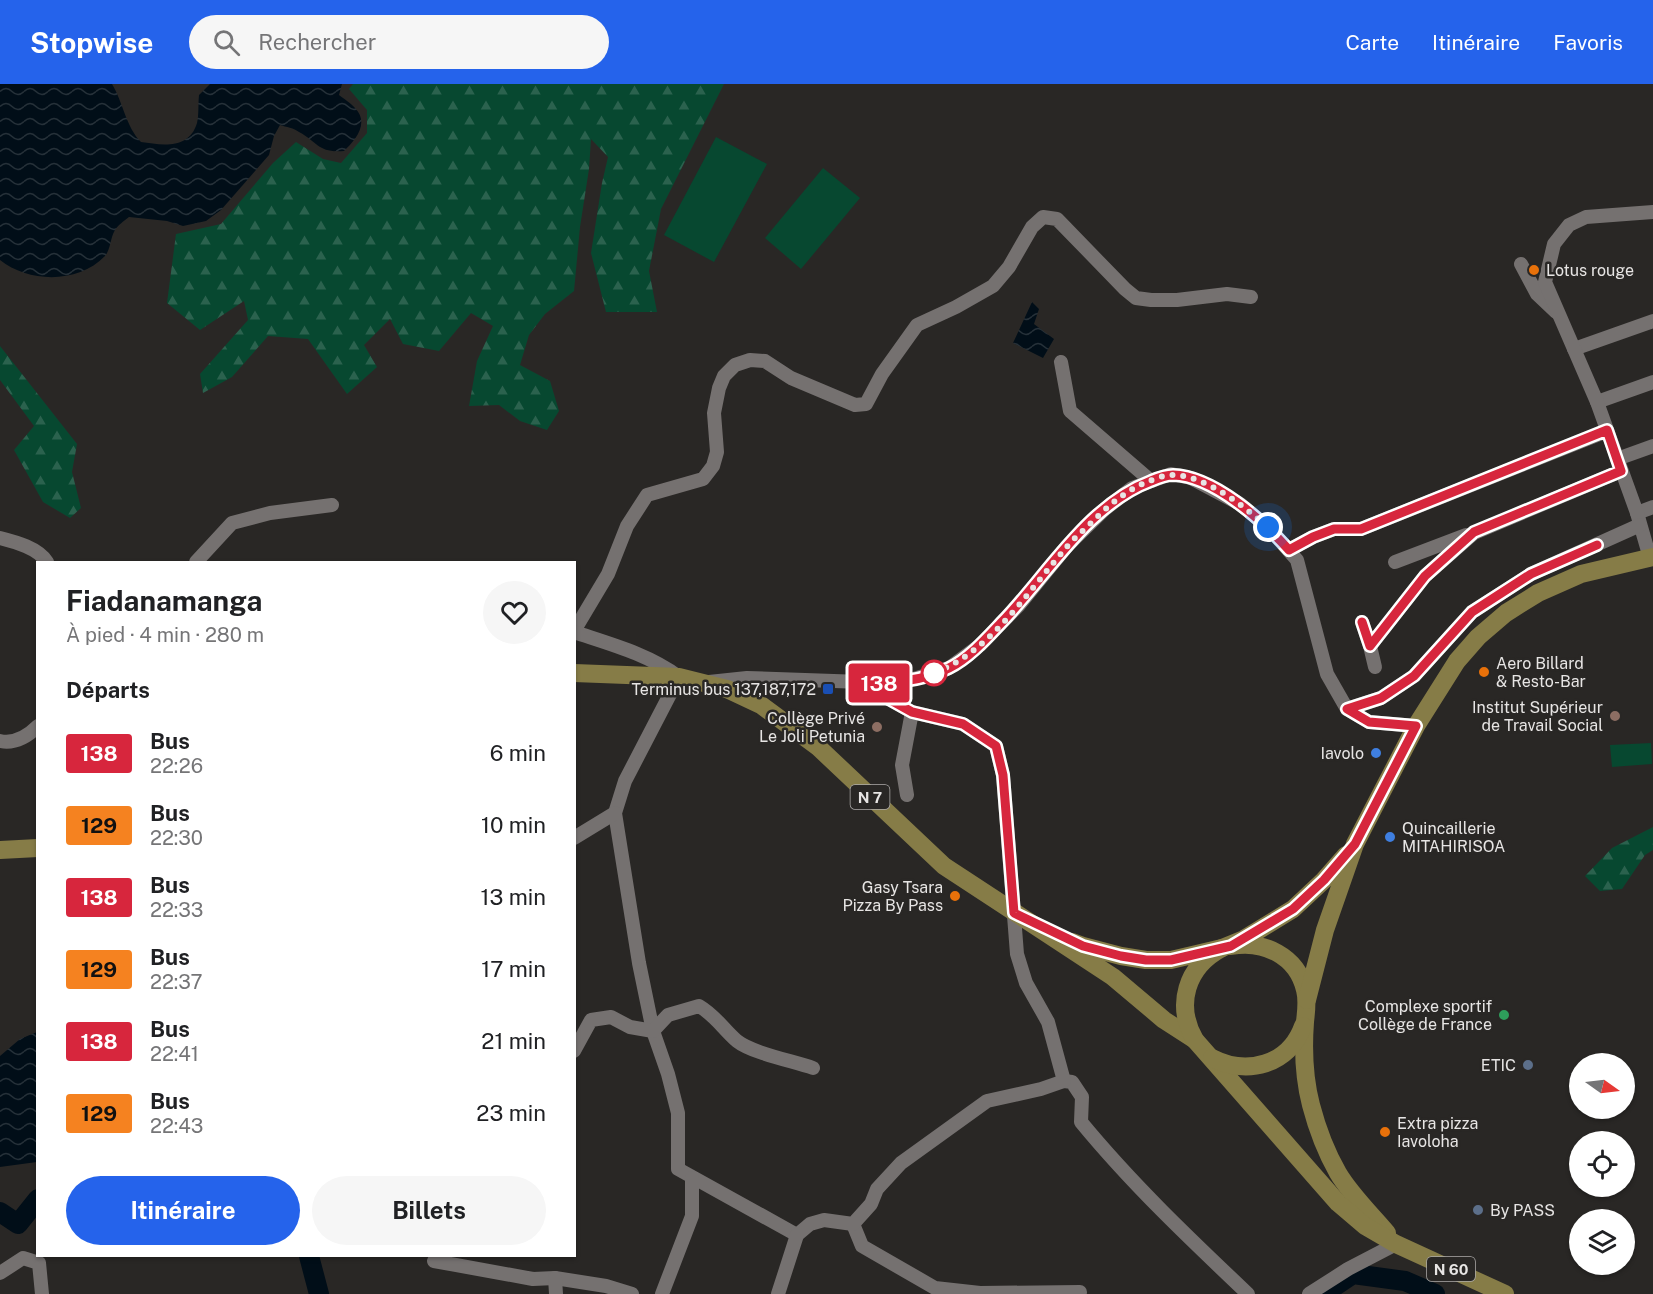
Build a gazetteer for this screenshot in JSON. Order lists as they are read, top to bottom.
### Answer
{
  "streets": {
    "main road": ["N 7", "N 60"]
  },
  "places": {
    "other": [
      "Lotus rouge",
      "Aero Billard & Resto-Bar",
      "Institut Supérieur de Travail Social",
      "Collège Privé Le Joli Petunia",
      "Iavolo",
      "Quincaillerie MITAHIRISOA",
      "Gasy Tsara Pizza By Pass",
      "Complexe sportif Collège de France",
      "ETIC",
      "Extra pizza Iavoloha",
      "By PASS"
    ],
    "transit": ["Terminus bus 137,187,172"]
  },
  "lines": ["bus line 138"],
  "north": "right",
  "page": {
    "header": "Stopwise",
    "search": "Rechercher",
    "nav": ["Carte", "Itinéraire", "Favoris"],
    "on_map": "138",
    "heading": [
      ["Fiadanamanga", "À pied · 4 min · 280 m"],
      "Départs"
    ],
    "list": [
      {
        "mark": "138",
        "name": "Bus",
        "note": "22:26",
        "value": "6 min"
      },
      {
        "mark": "129",
        "name": "Bus",
        "note": "22:30",
        "value": "10 min"
      },
      {
        "mark": "138",
        "name": "Bus",
        "note": "22:33",
        "value": "13 min"
      },
      {
        "mark": "129",
        "name": "Bus",
        "note": "22:37",
        "value": "17 min"
      },
      {
        "mark": "138",
        "name": "Bus",
        "note": "22:41",
        "value": "21 min"
      },
      {
        "mark": "129",
        "name": "Bus",
        "note": "22:43",
        "value": "23 min"
      }
    ],
    "buttons": ["Itinéraire", "Billets"]
  }
}
